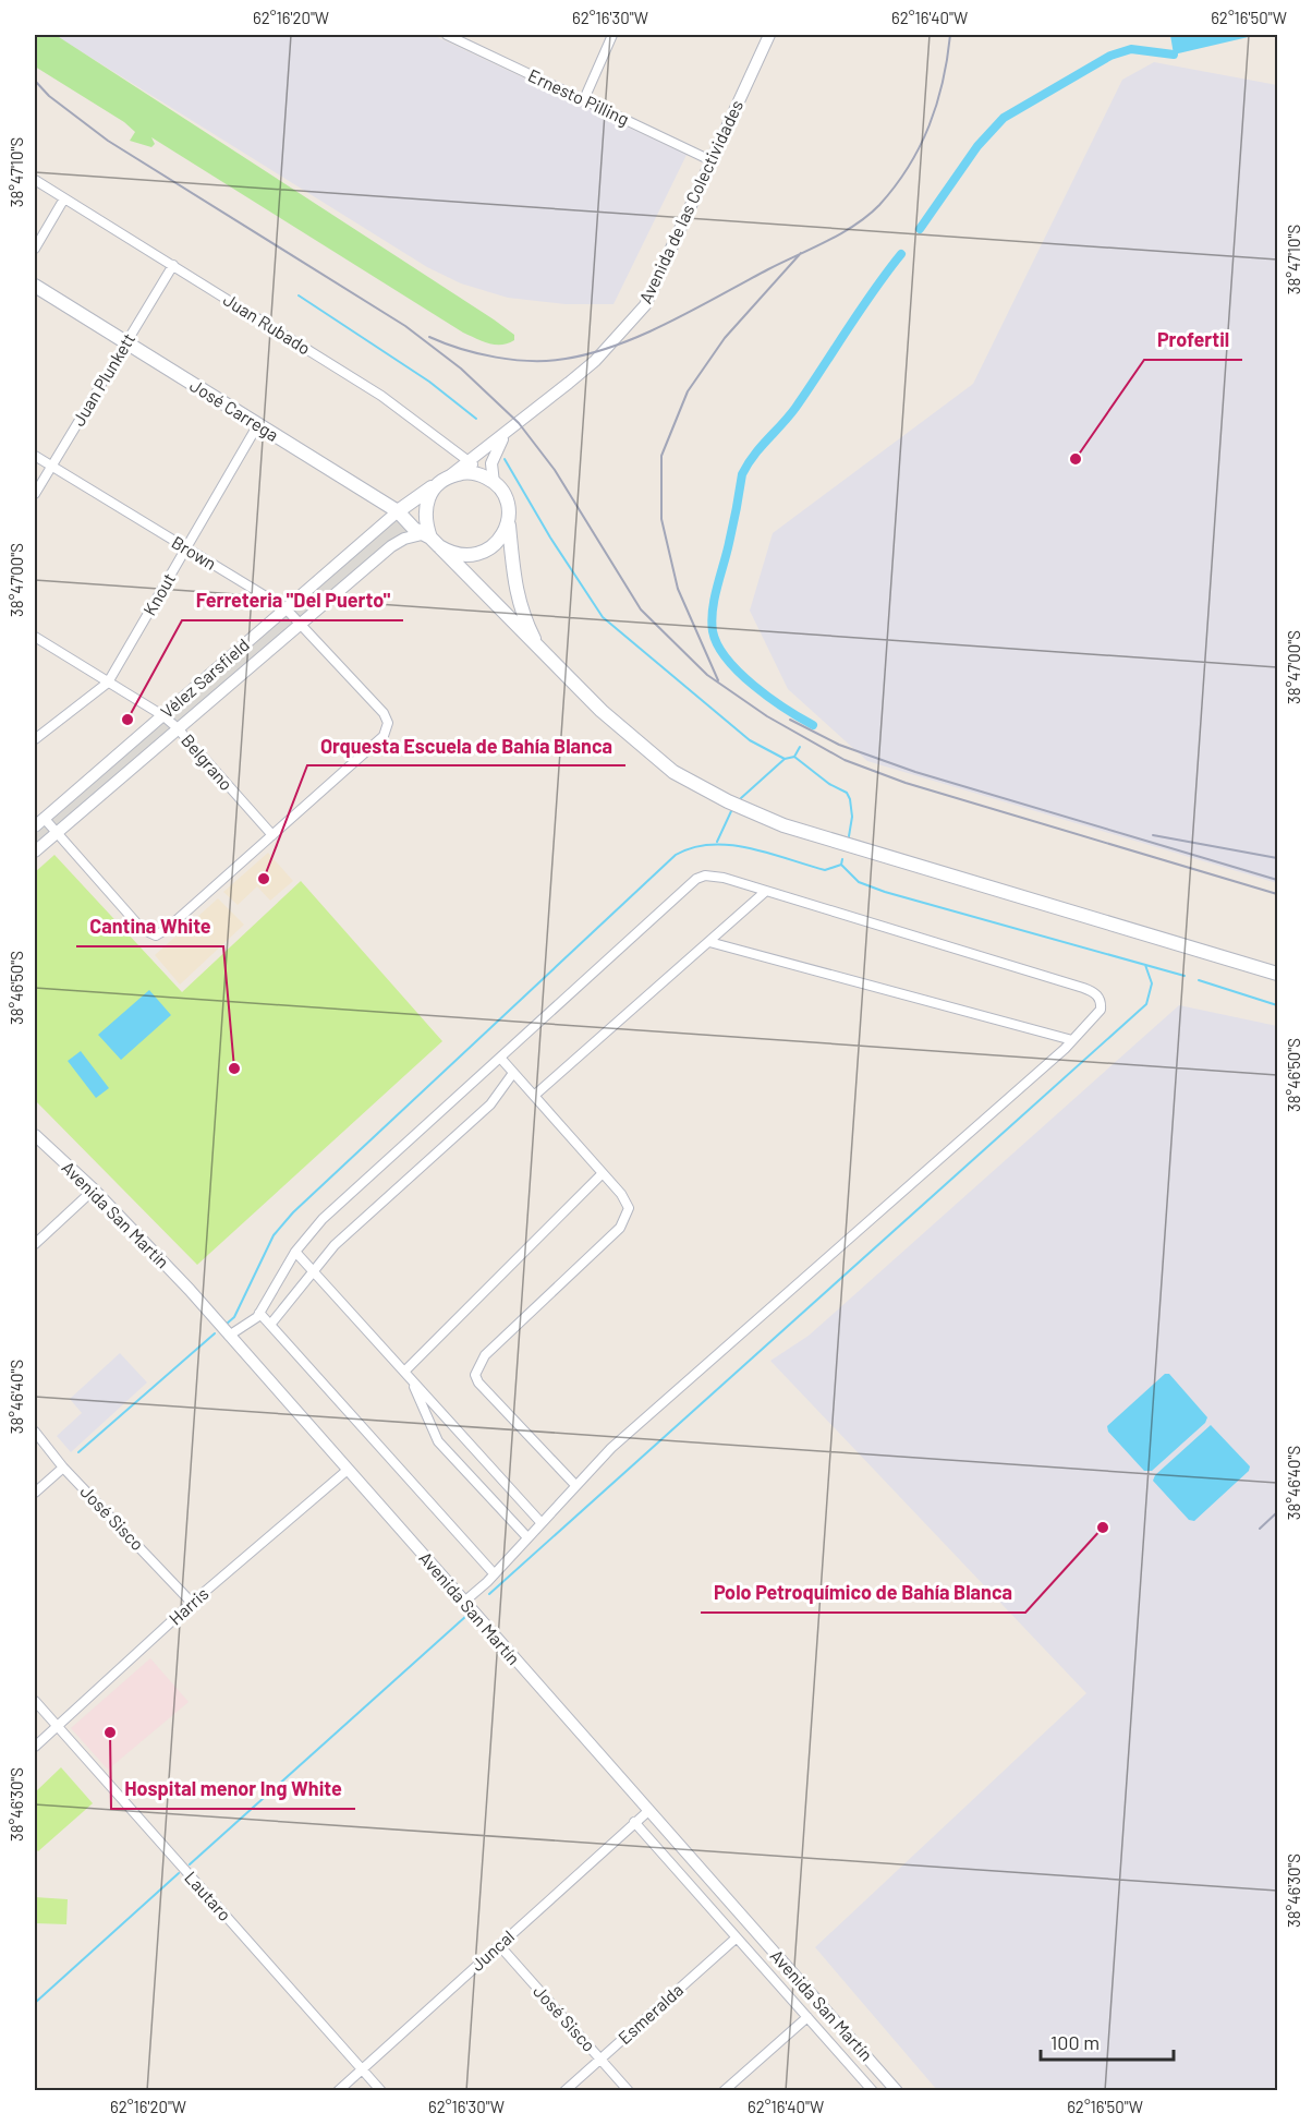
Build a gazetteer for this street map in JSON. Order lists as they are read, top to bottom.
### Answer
{
  "streets": {
    "main road": ["José Carrega", "Vélez Sarsfield"],
    "street": [
      "Ernesto Pilling",
      "Avenida de las Colectividades",
      "Juan Rubado",
      "Juan Plunkett",
      "Brown",
      "Knout",
      "Belgrano",
      "Avenida San Martín",
      "José Sisco",
      "Harris",
      "Lautaro",
      "Juncal",
      "Esmeralda"
    ]
  },
  "crossings": [
    ["Ernesto Pilling", "Avenida de las Colectividades"],
    ["Avenida de las Colectividades", "Juan Rubado"],
    ["Juan Rubado", "Juan Plunkett"],
    ["Juan Rubado", "José Carrega"],
    ["Juan Rubado", "Vélez Sarsfield"],
    ["Juan Plunkett", "José Carrega"],
    ["Juan Plunkett", "Brown"],
    ["José Carrega", "Knout"],
    ["José Carrega", "Vélez Sarsfield"],
    ["Brown", "Knout"],
    ["Brown", "Vélez Sarsfield"],
    ["Brown", "Belgrano"],
    ["Knout", "Belgrano"],
    ["Vélez Sarsfield", "Belgrano"],
    ["Avenida San Martín", "Harris"],
    ["Avenida San Martín", "Juncal"],
    ["Avenida San Martín", "Esmeralda"],
    ["José Sisco", "Harris"],
    ["José Sisco", "Juncal"],
    ["José Sisco", "Esmeralda"],
    ["Harris", "Lautaro"],
    ["Lautaro", "Juncal"]
  ],
  "places": [
    "Profertil",
    "Ferreteria \"Del Puerto\"",
    "Orquesta Escuela de Bahía Blanca",
    "Cantina White",
    "Polo Petroquímico de Bahía Blanca",
    "Hospital menor Ing White"
  ],
  "scale_bar": "100 m",
  "coordinates": [
    "62°16'20\"W",
    "62°16'30\"W",
    "62°16'40\"W",
    "62°16'50\"W",
    "38°47'10\"S",
    "38°47'00\"S",
    "38°46'50\"S",
    "38°46'40\"S",
    "38°46'30\"S"
  ]
}
